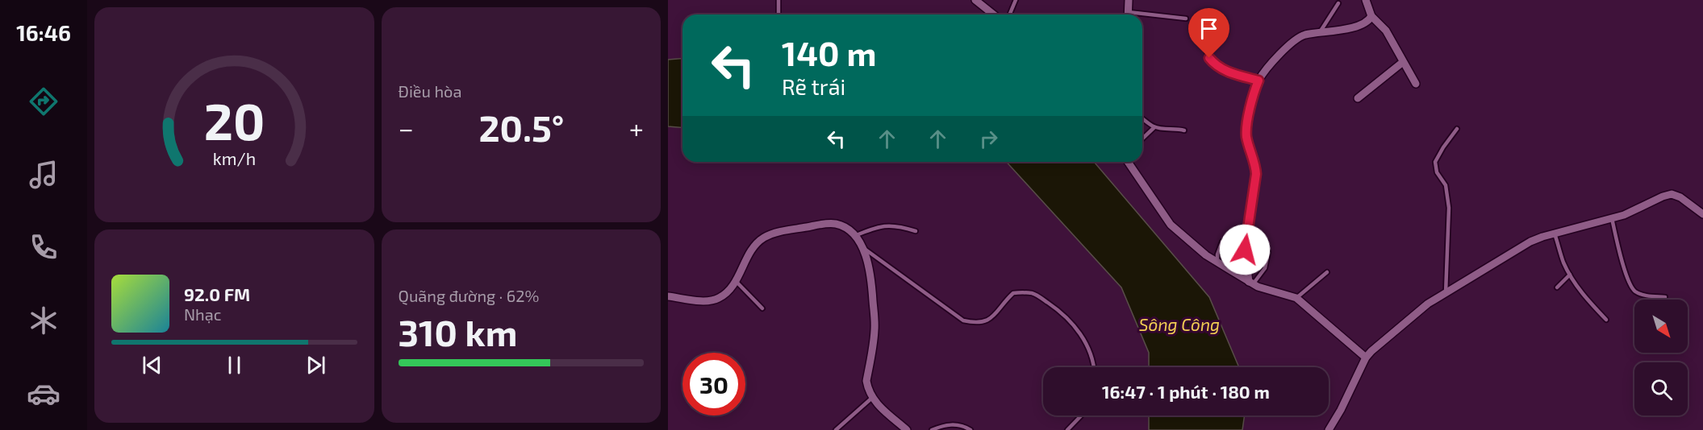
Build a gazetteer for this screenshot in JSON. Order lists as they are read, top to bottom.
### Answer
{
  "water": ["Sông Công"],
  "north": "bottom right",
  "page": {
    "tabs": "16:46",
    "tile": [
      "Điều hòa",
      ["Quãng đường · 62%", "310 km"]
    ],
    "turn": ["140 m", "Rẽ trái"],
    "heat": ["−", "20.5°", "+"],
    "song": ["92.0 FM", "Nhạc"],
    "limit": "30",
    "trip": "16:47 · 1 phút · 180 m",
    "gauge": ["20", "km/h"]
  }
}
